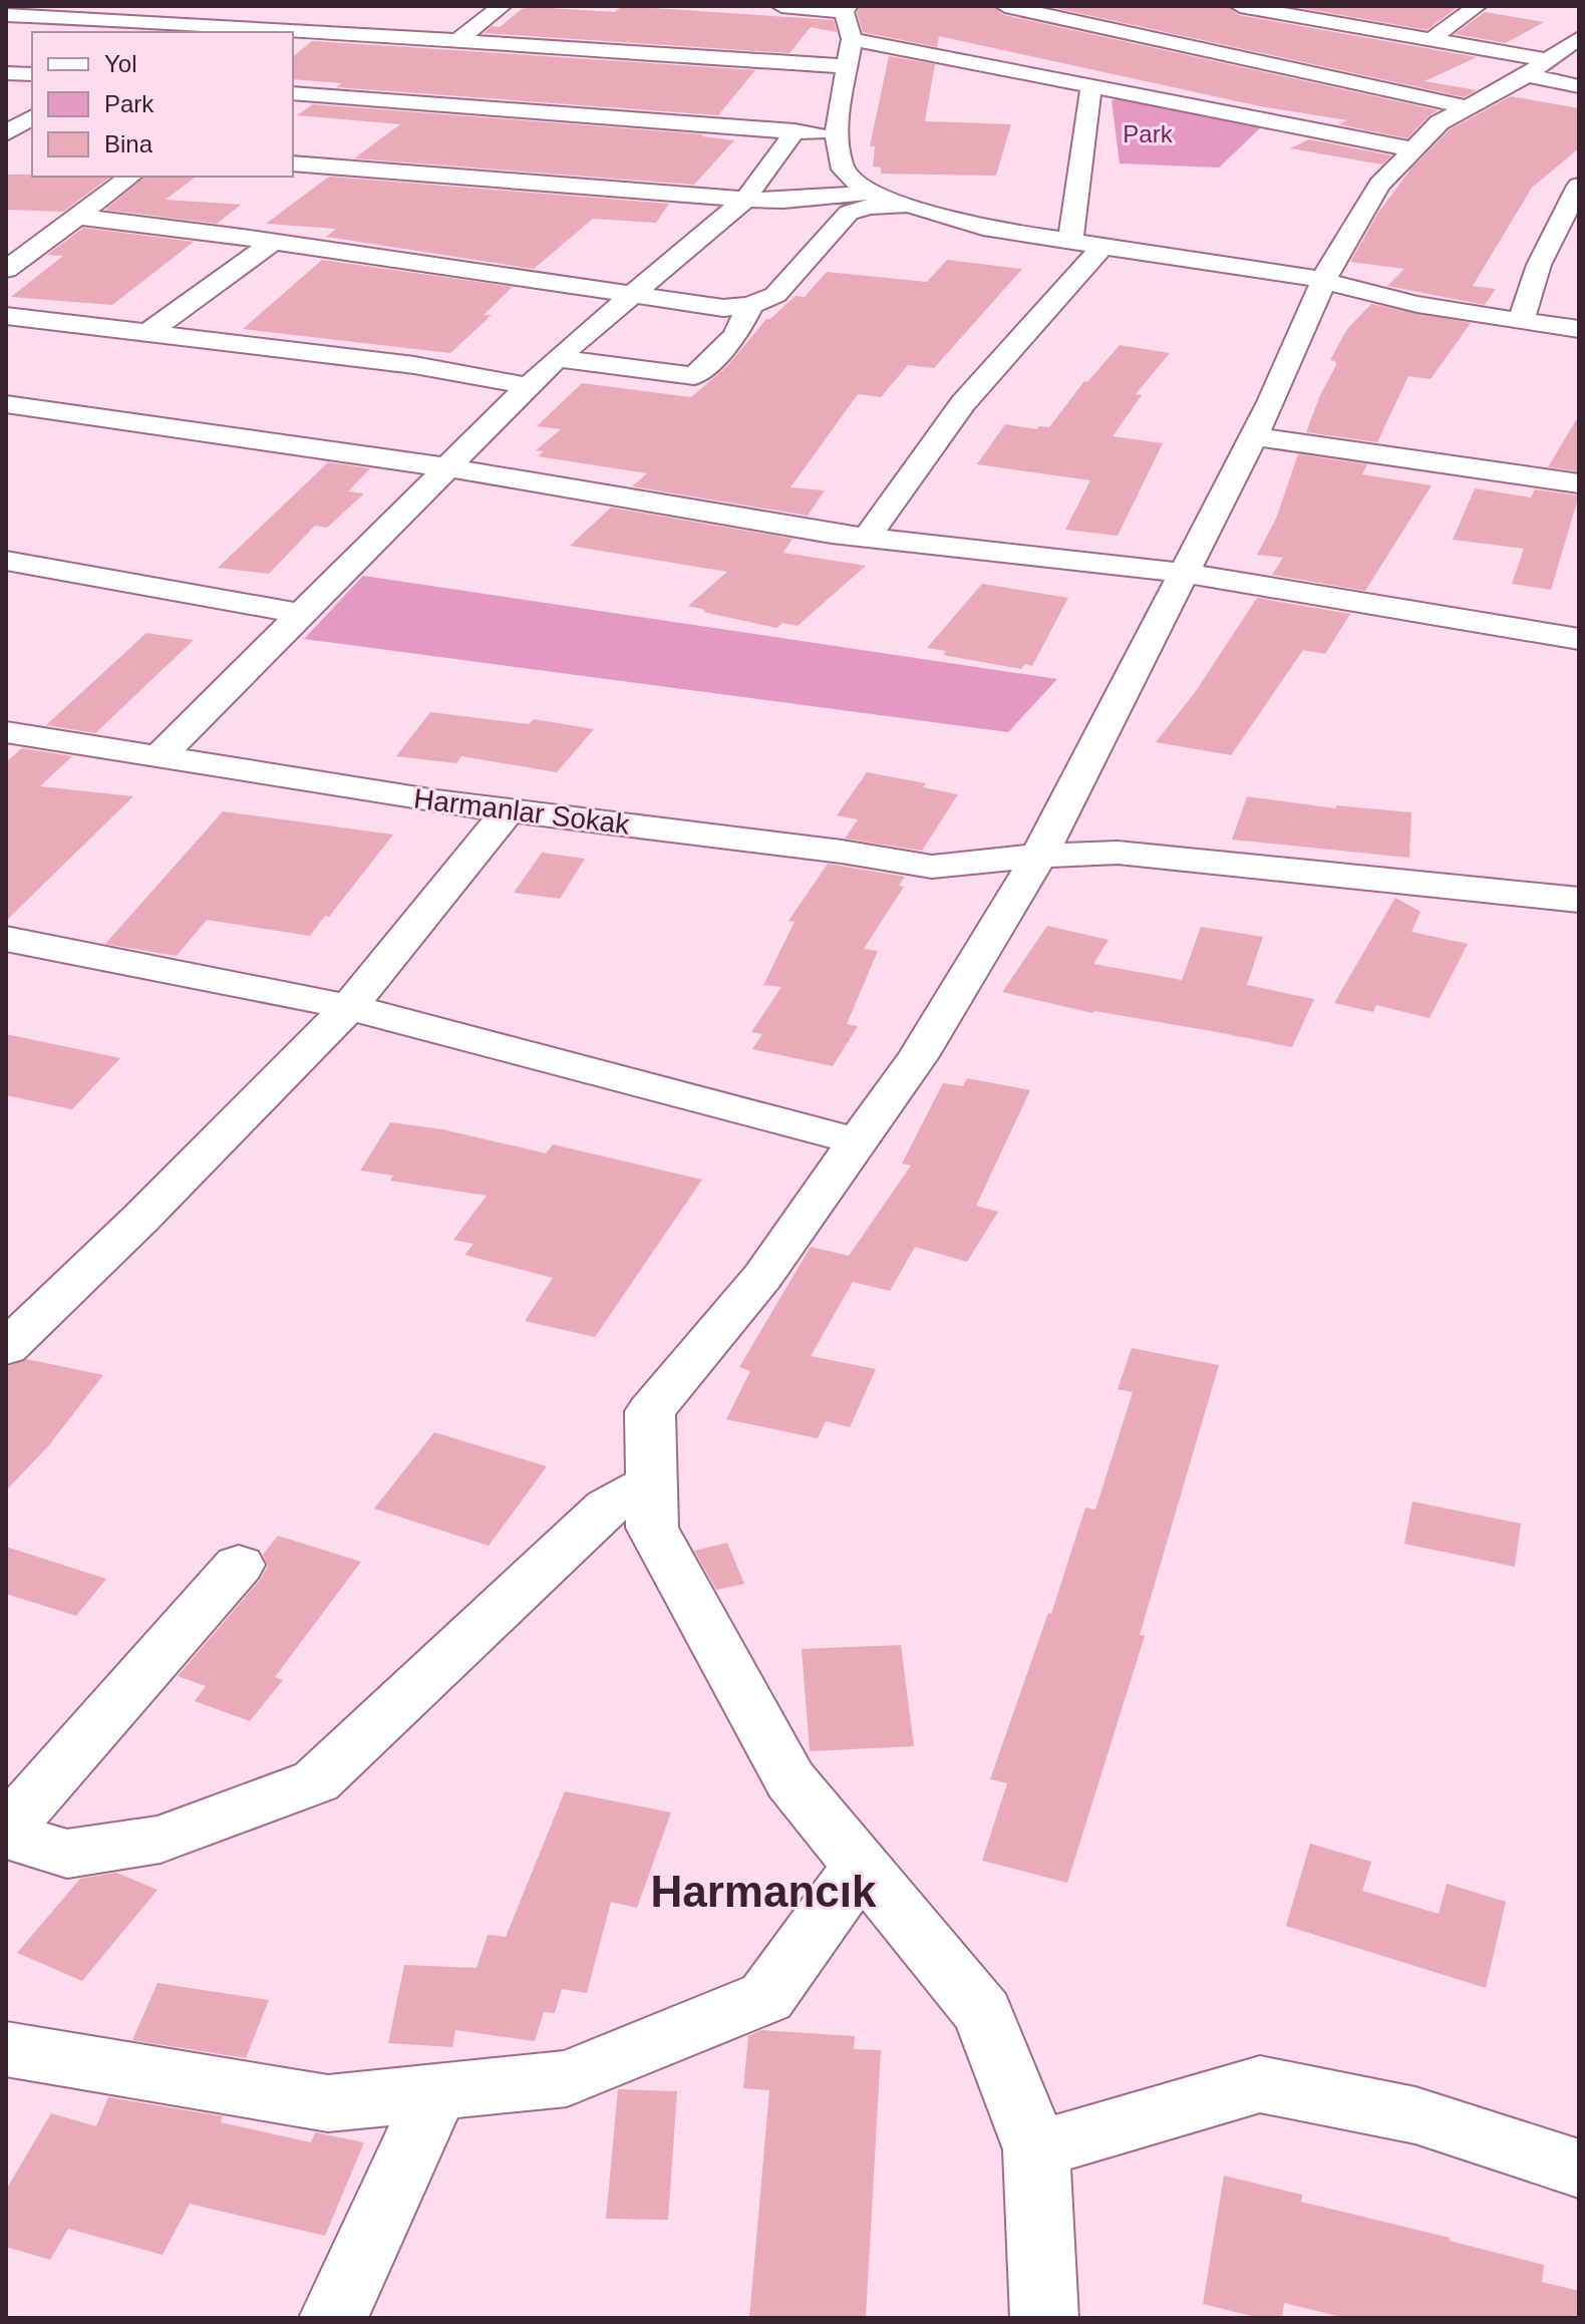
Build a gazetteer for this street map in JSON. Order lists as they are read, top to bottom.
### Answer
{
  "streets": {
    "street": ["Harmanlar Sokak"]
  },
  "districts": ["Harmancık"],
  "parks": ["Park"],
  "legend": ["Yol", "Park", "Bina"]
}
